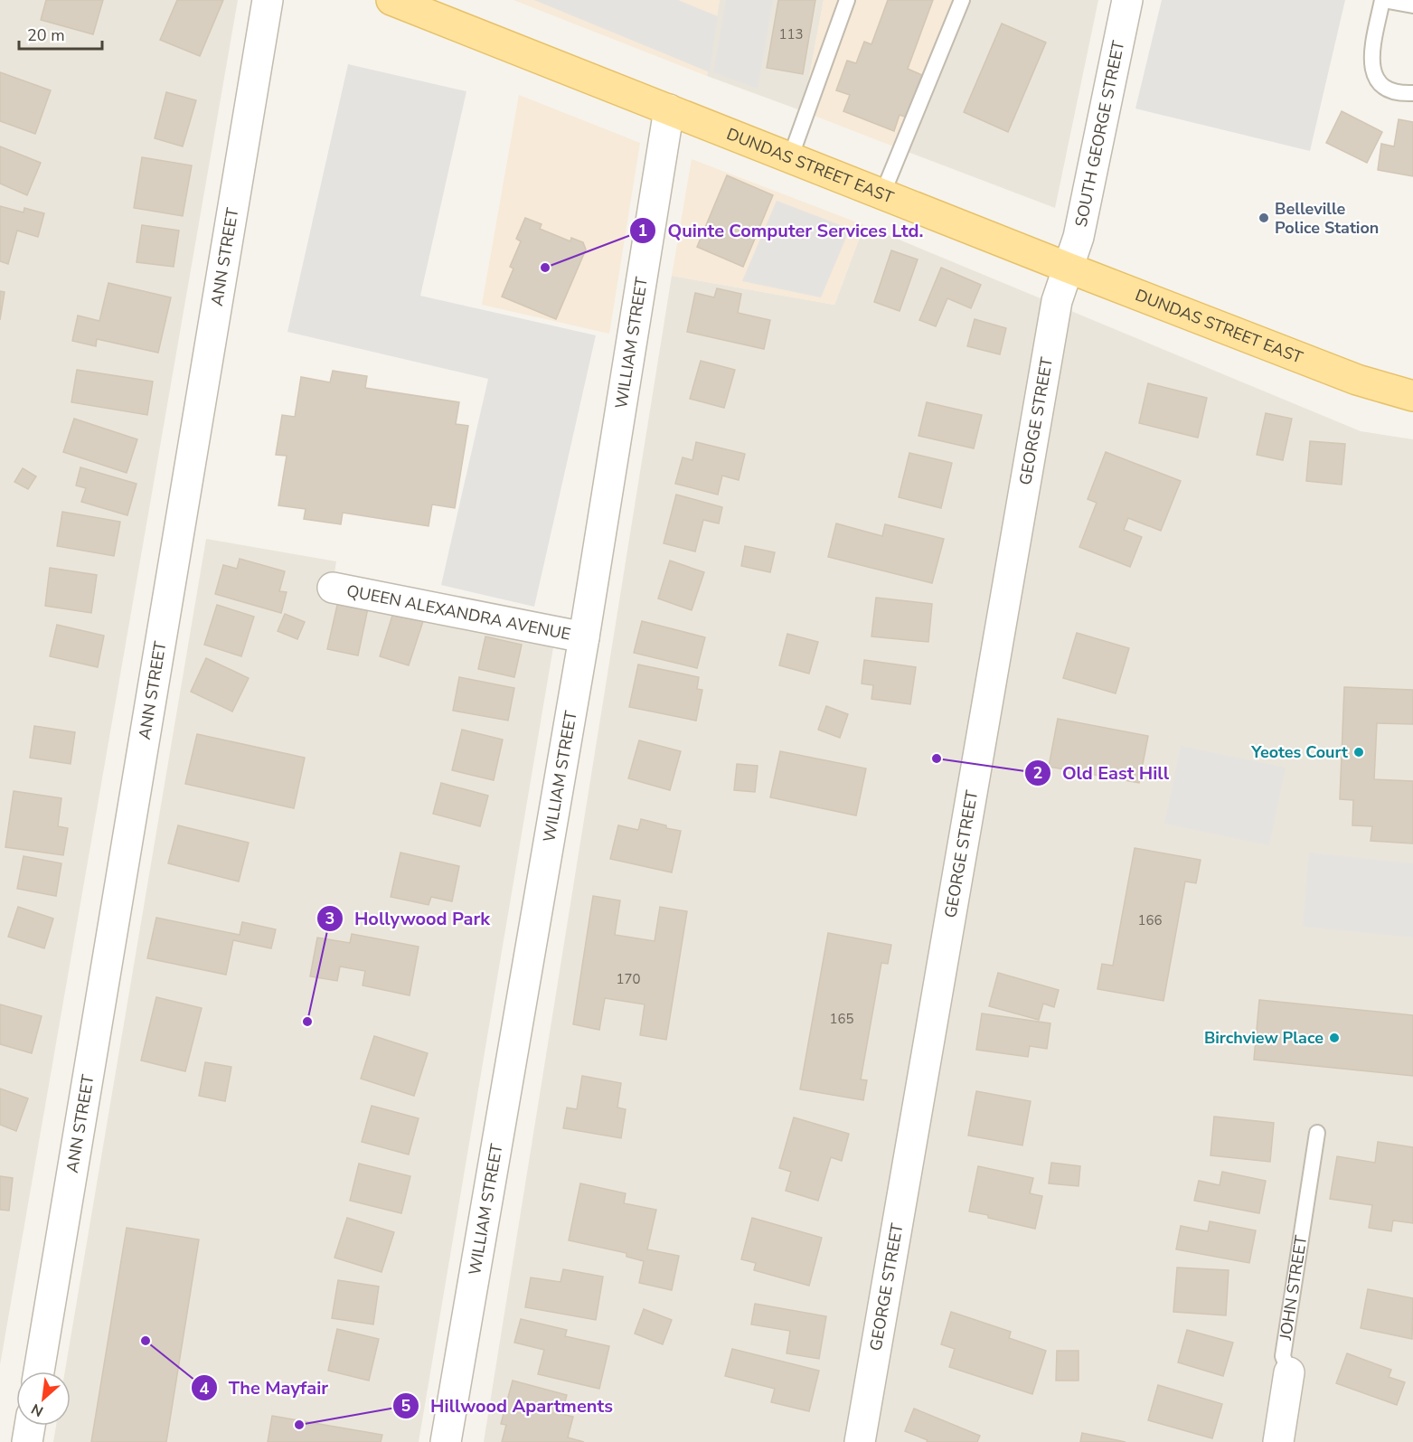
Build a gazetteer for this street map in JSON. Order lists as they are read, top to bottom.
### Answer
{
  "streets": {
    "main road": ["DUNDAS STREET EAST"],
    "street": [
      "SOUTH GEORGE STREET",
      "ANN STREET",
      "WILLIAM STREET",
      "GEORGE STREET",
      "QUEEN ALEXANDRA AVENUE",
      "JOHN STREET"
    ]
  },
  "crossings": [
    ["SOUTH GEORGE STREET", "DUNDAS STREET EAST"],
    ["SOUTH GEORGE STREET", "GEORGE STREET"],
    ["DUNDAS STREET EAST", "WILLIAM STREET"],
    ["DUNDAS STREET EAST", "GEORGE STREET"],
    ["WILLIAM STREET", "QUEEN ALEXANDRA AVENUE"]
  ],
  "places": [
    "Belleville Police Station",
    "Quinte Computer Services Ltd.",
    "Yeotes Court",
    "Old East Hill",
    "Hollywood Park",
    "Birchview Place",
    "The Mayfair",
    "Hillwood Apartments"
  ],
  "house_numbers": [
    "113",
    "166",
    "170",
    "165"
  ],
  "scale_bar": "20 m",
  "north": "bottom left"
}
